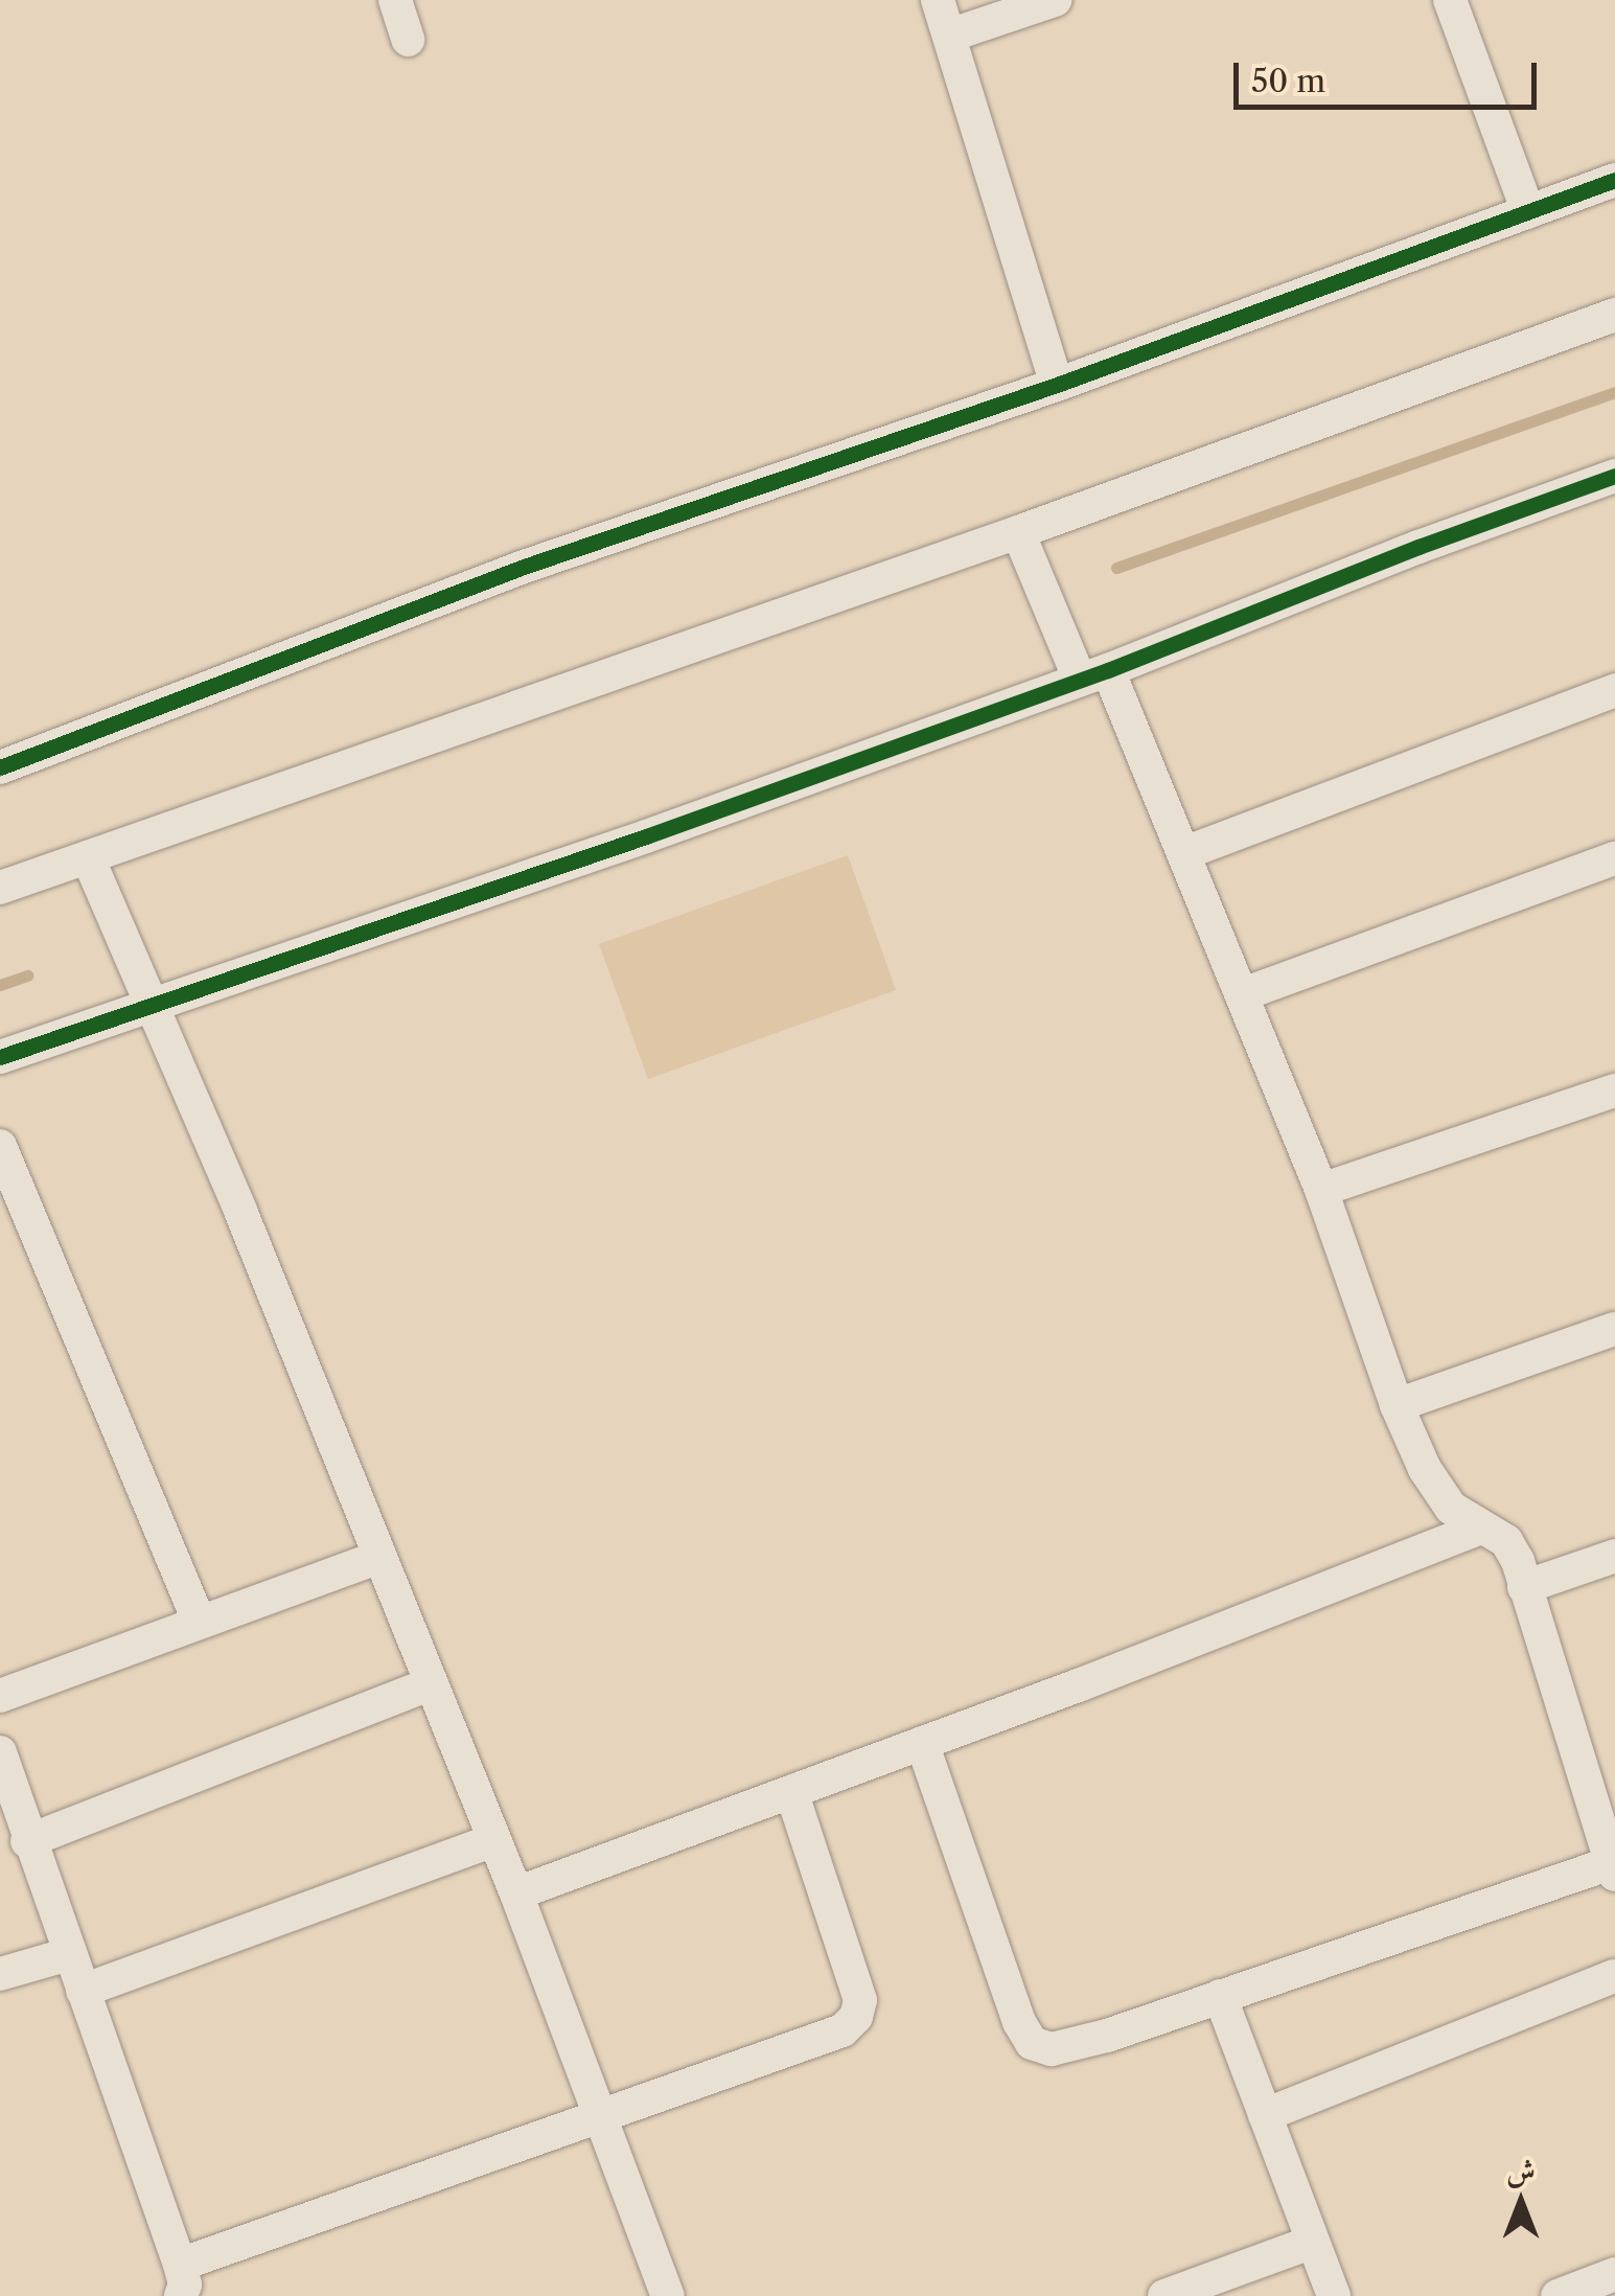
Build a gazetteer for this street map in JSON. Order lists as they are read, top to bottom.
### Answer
{
  "scale_bar": "50 m",
  "north": "top"
}
